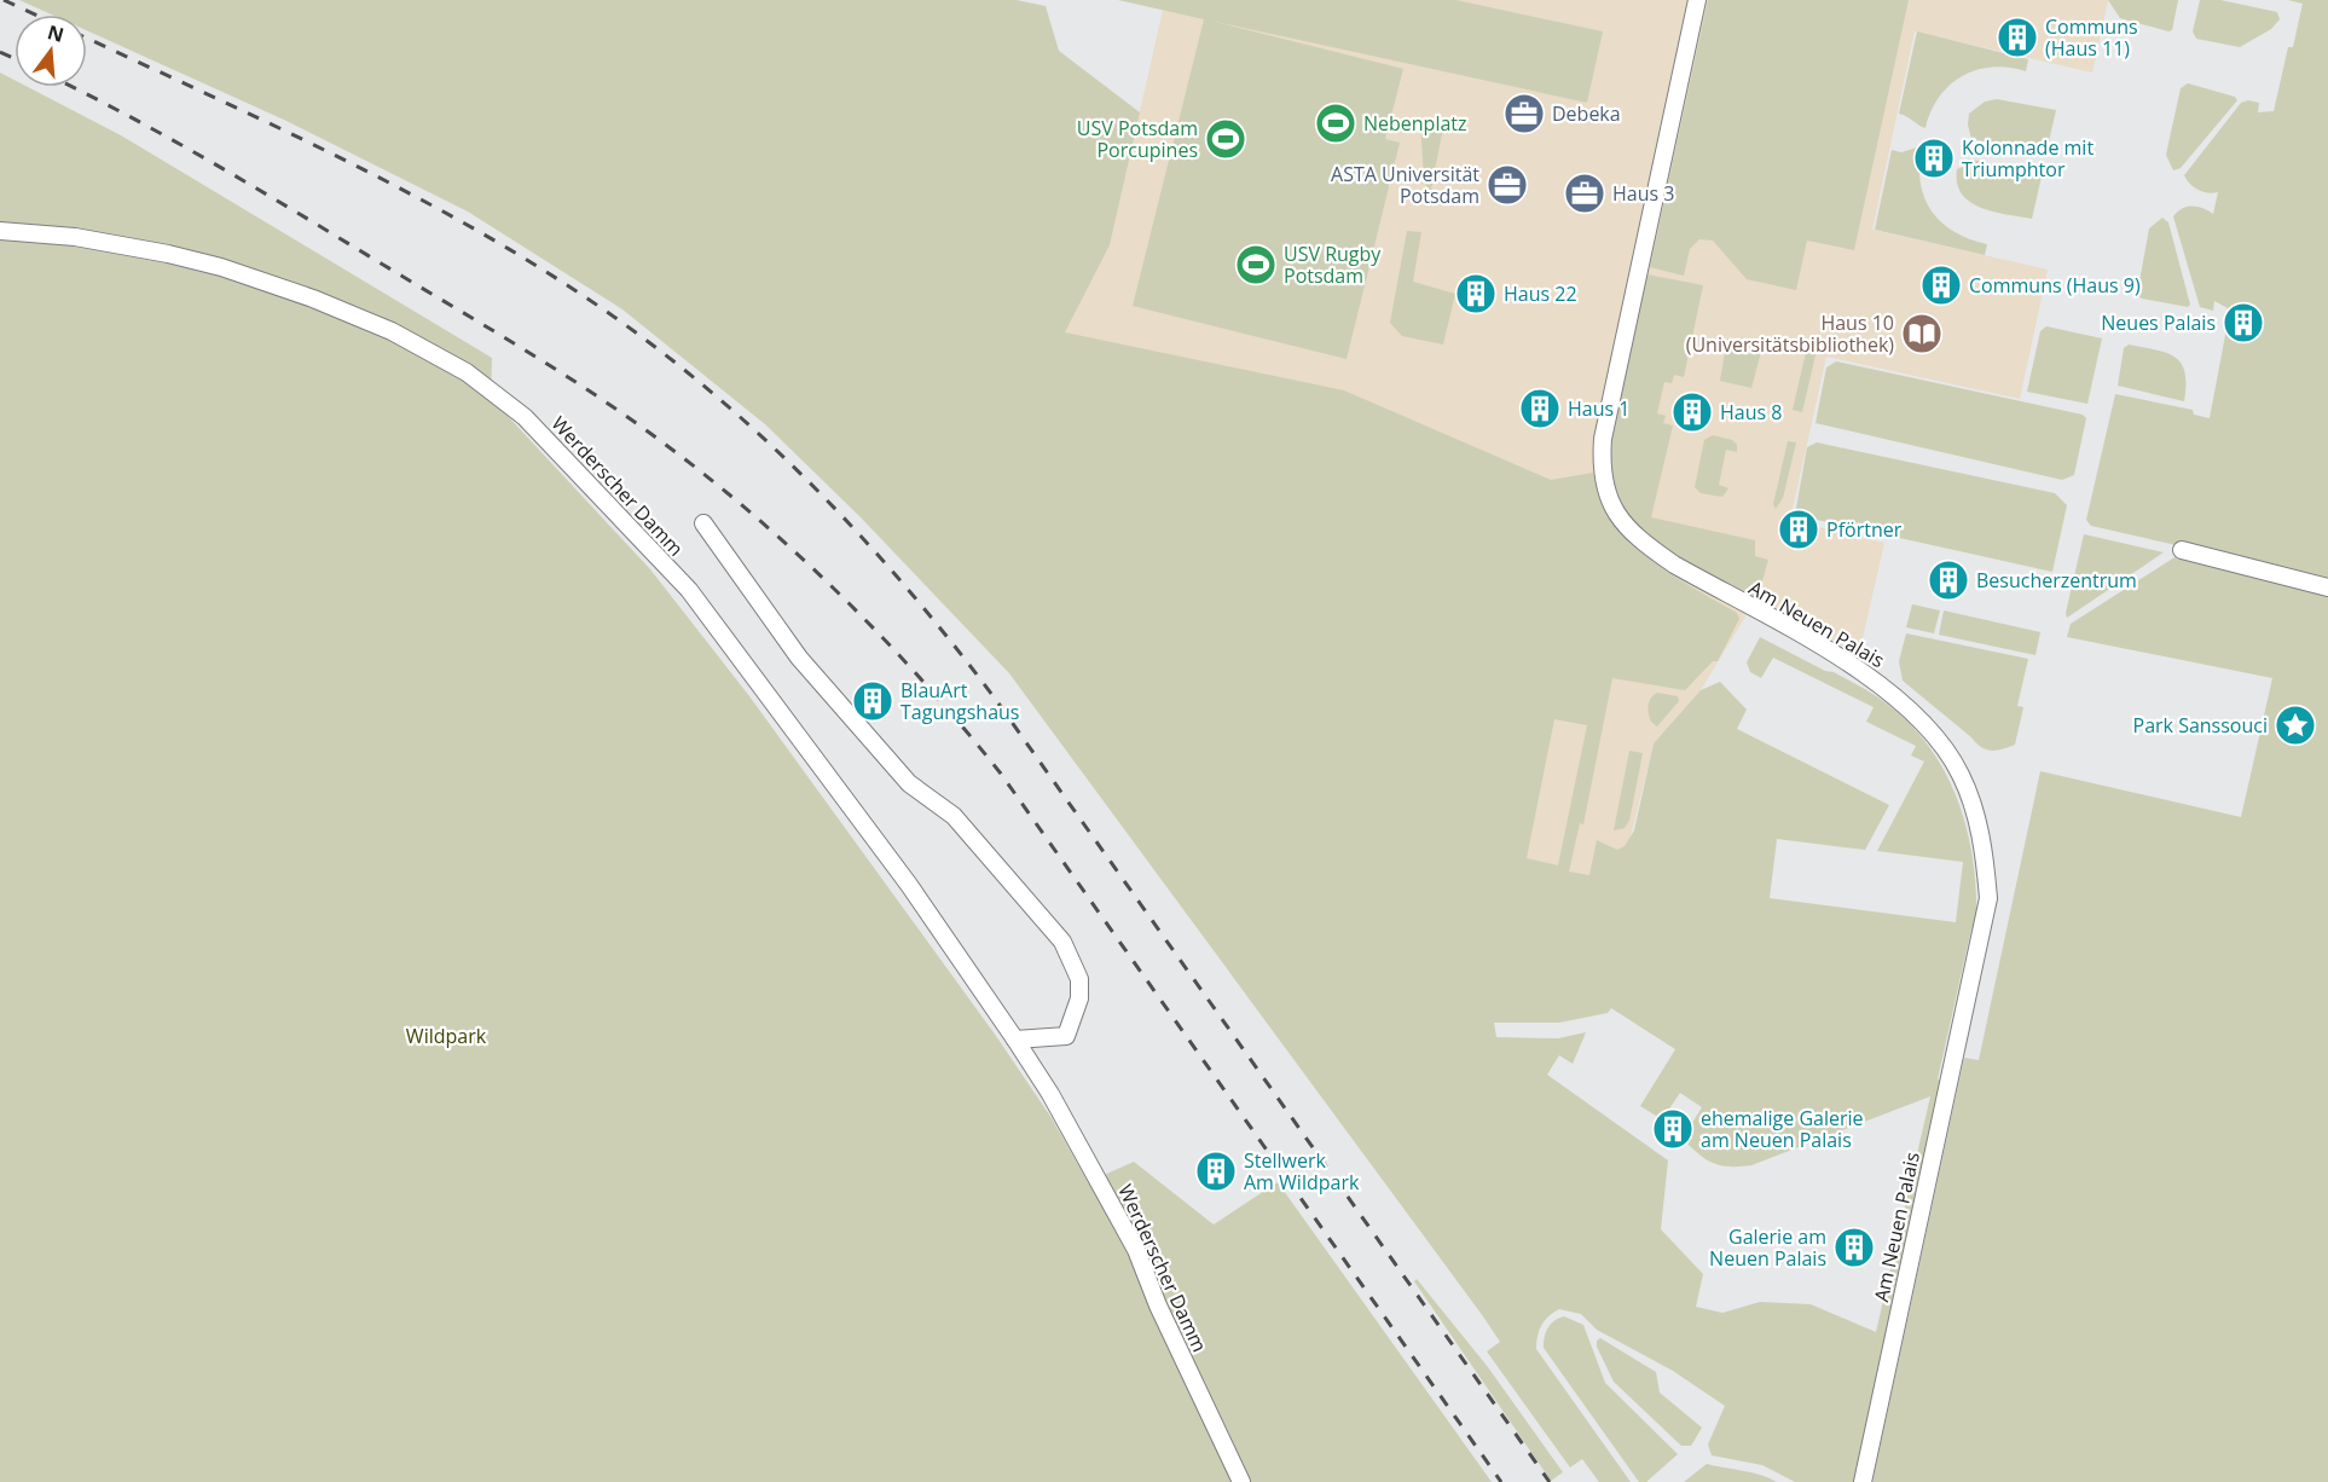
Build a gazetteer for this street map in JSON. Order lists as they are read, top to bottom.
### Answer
{
  "streets": {
    "street": ["Werderscher Damm", "Am Neuen Palais"]
  },
  "parks": ["Wildpark"],
  "places": {
    "building": [
      "Communs (Haus 11)",
      "Kolonnade mit Triumphtor",
      "Communs (Haus 9)",
      "Haus 22",
      "Neues Palais",
      "Haus 1",
      "Haus 8",
      "Pförtner",
      "Besucherzentrum",
      "BlauArt Tagungshaus",
      "ehemalige Galerie am Neuen Palais",
      "Stellwerk Am Wildpark",
      "Galerie am Neuen Palais"
    ],
    "office": ["Debeka", "ASTA Universität Potsdam", "Haus 3"],
    "sports": ["Nebenplatz", "USV Potsdam Porcupines", "USV Rugby Potsdam"],
    "library": ["Haus 10 (Universitätsbibliothek)"],
    "place": ["Park Sanssouci"]
  },
  "north": "top"
}
